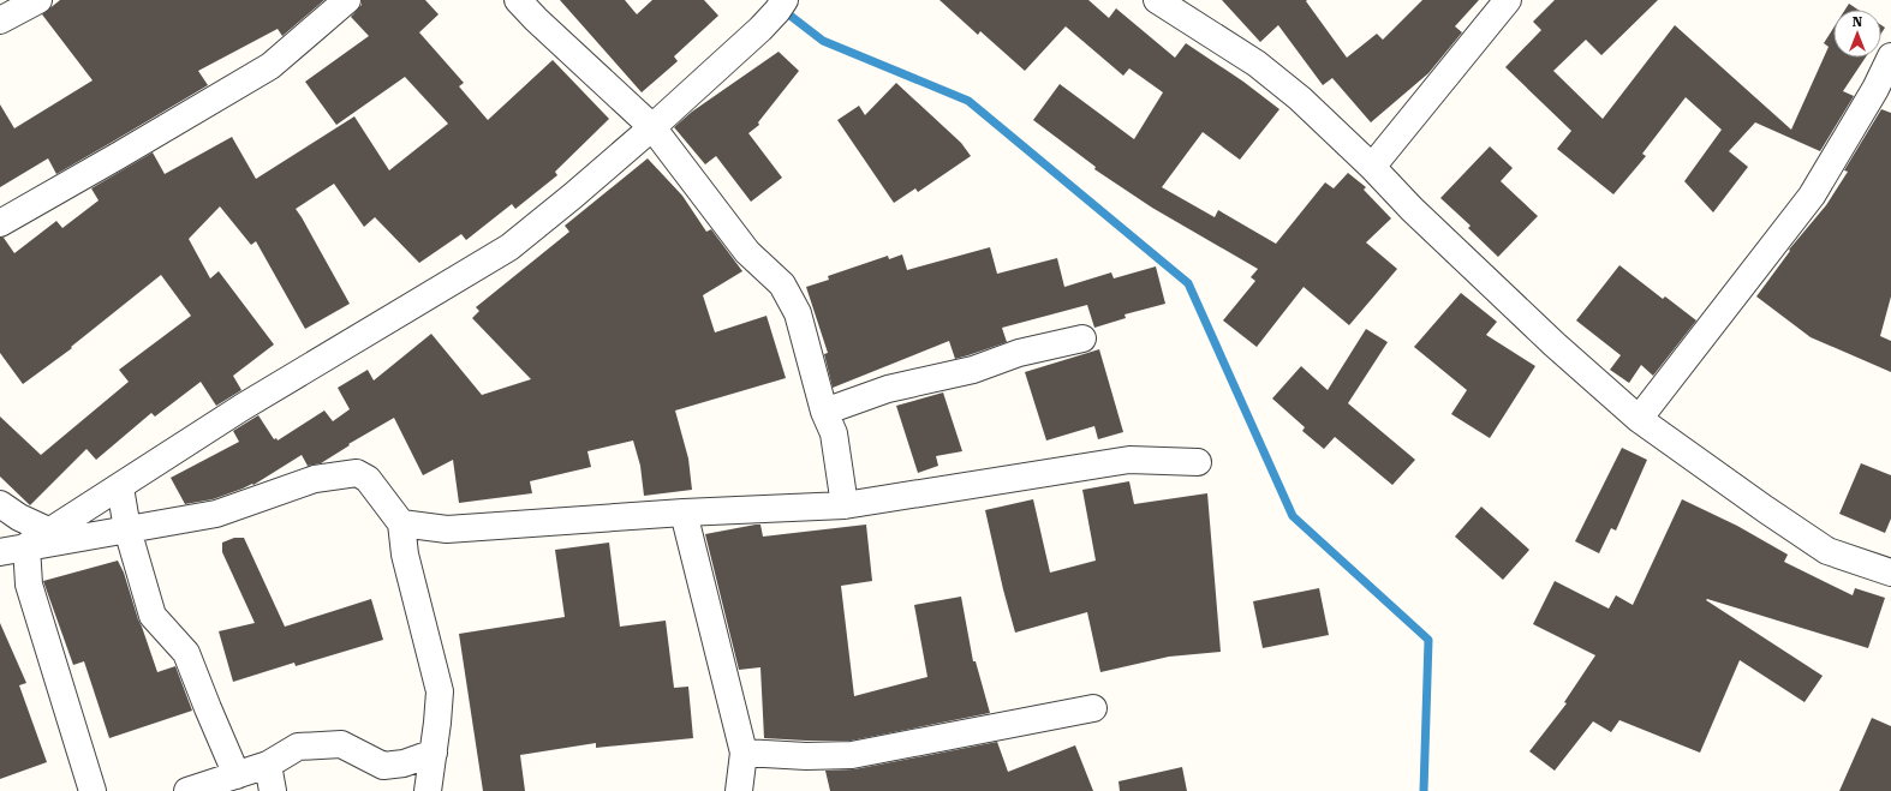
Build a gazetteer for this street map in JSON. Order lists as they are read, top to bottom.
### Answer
{
  "north": "top"
}
